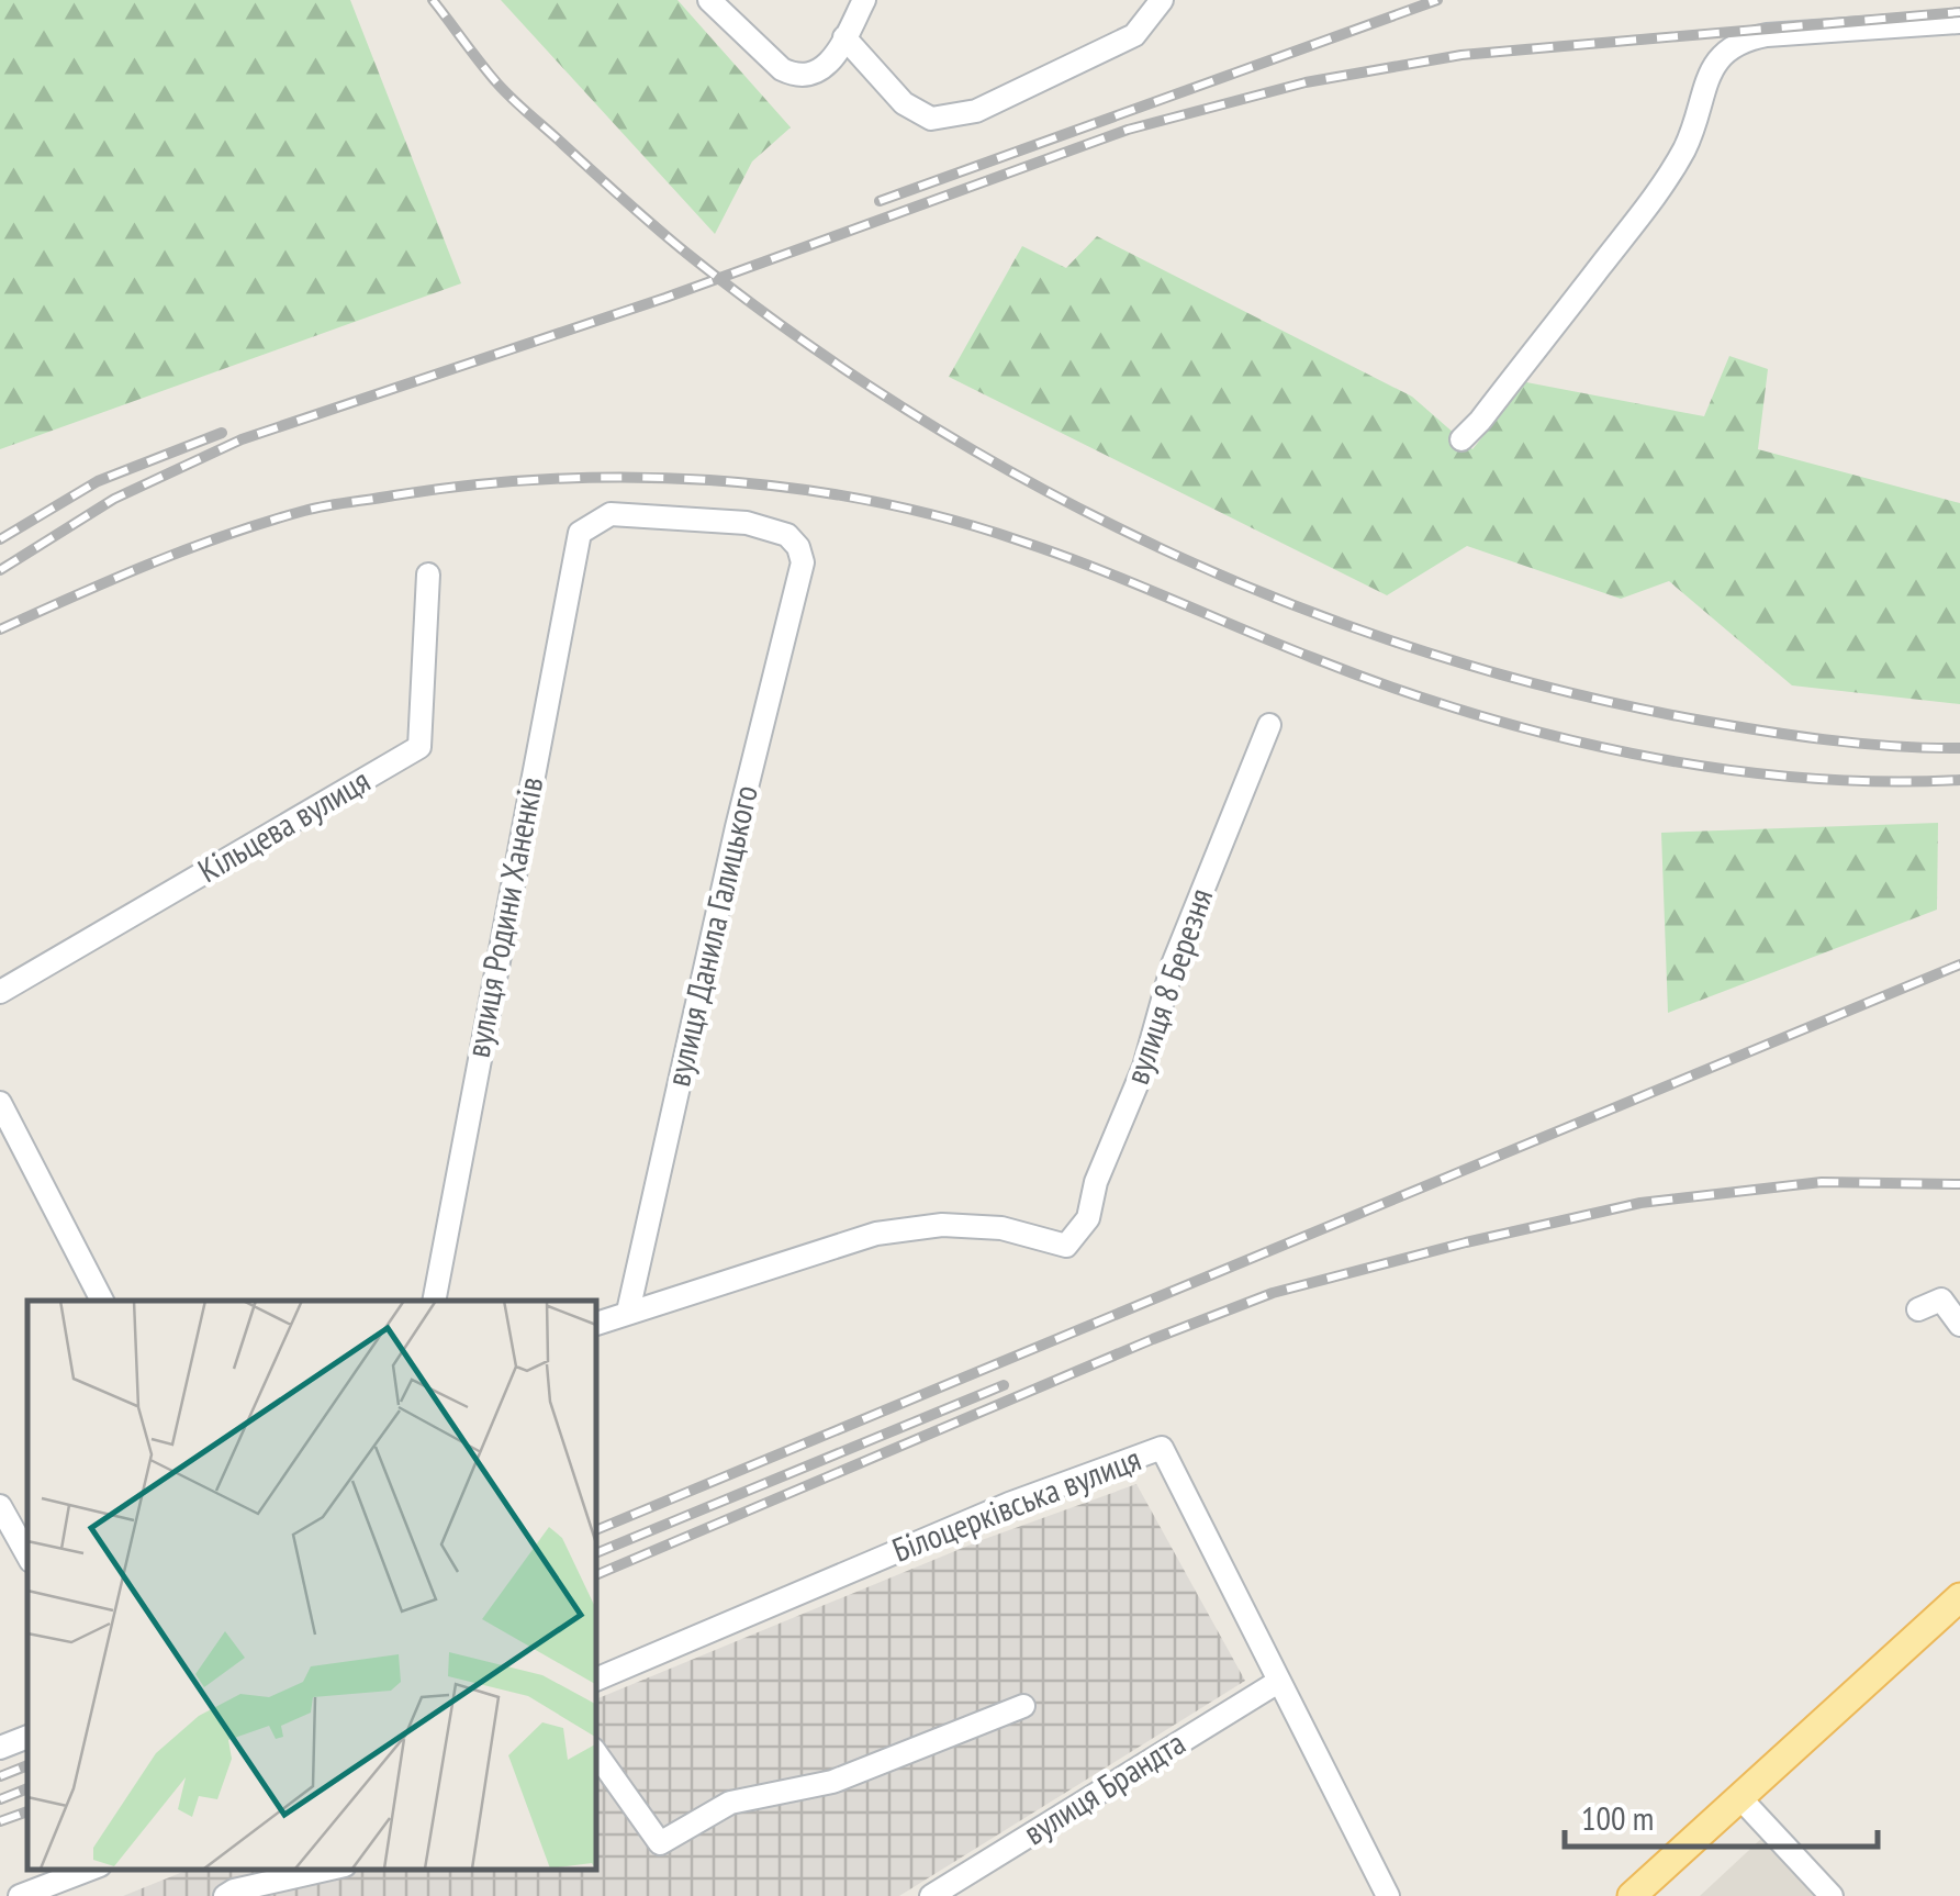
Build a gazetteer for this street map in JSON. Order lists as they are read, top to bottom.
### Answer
{
  "streets": {
    "street": [
      "Кільцева вулиця",
      "вулиця Родини Ханенків",
      "вулиця Данила Галицького",
      "вулиця 8 Березня",
      "Білоцерківська вулиця",
      "вулиця Брандта"
    ]
  },
  "crossings": [
    ["вулиця Родини Ханенків", "вулиця Данила Галицького"],
    ["вулиця Данила Галицького", "вулиця 8 Березня"],
    ["Білоцерківська вулиця", "вулиця Брандта"]
  ],
  "scale_bar": "100 m"
}
